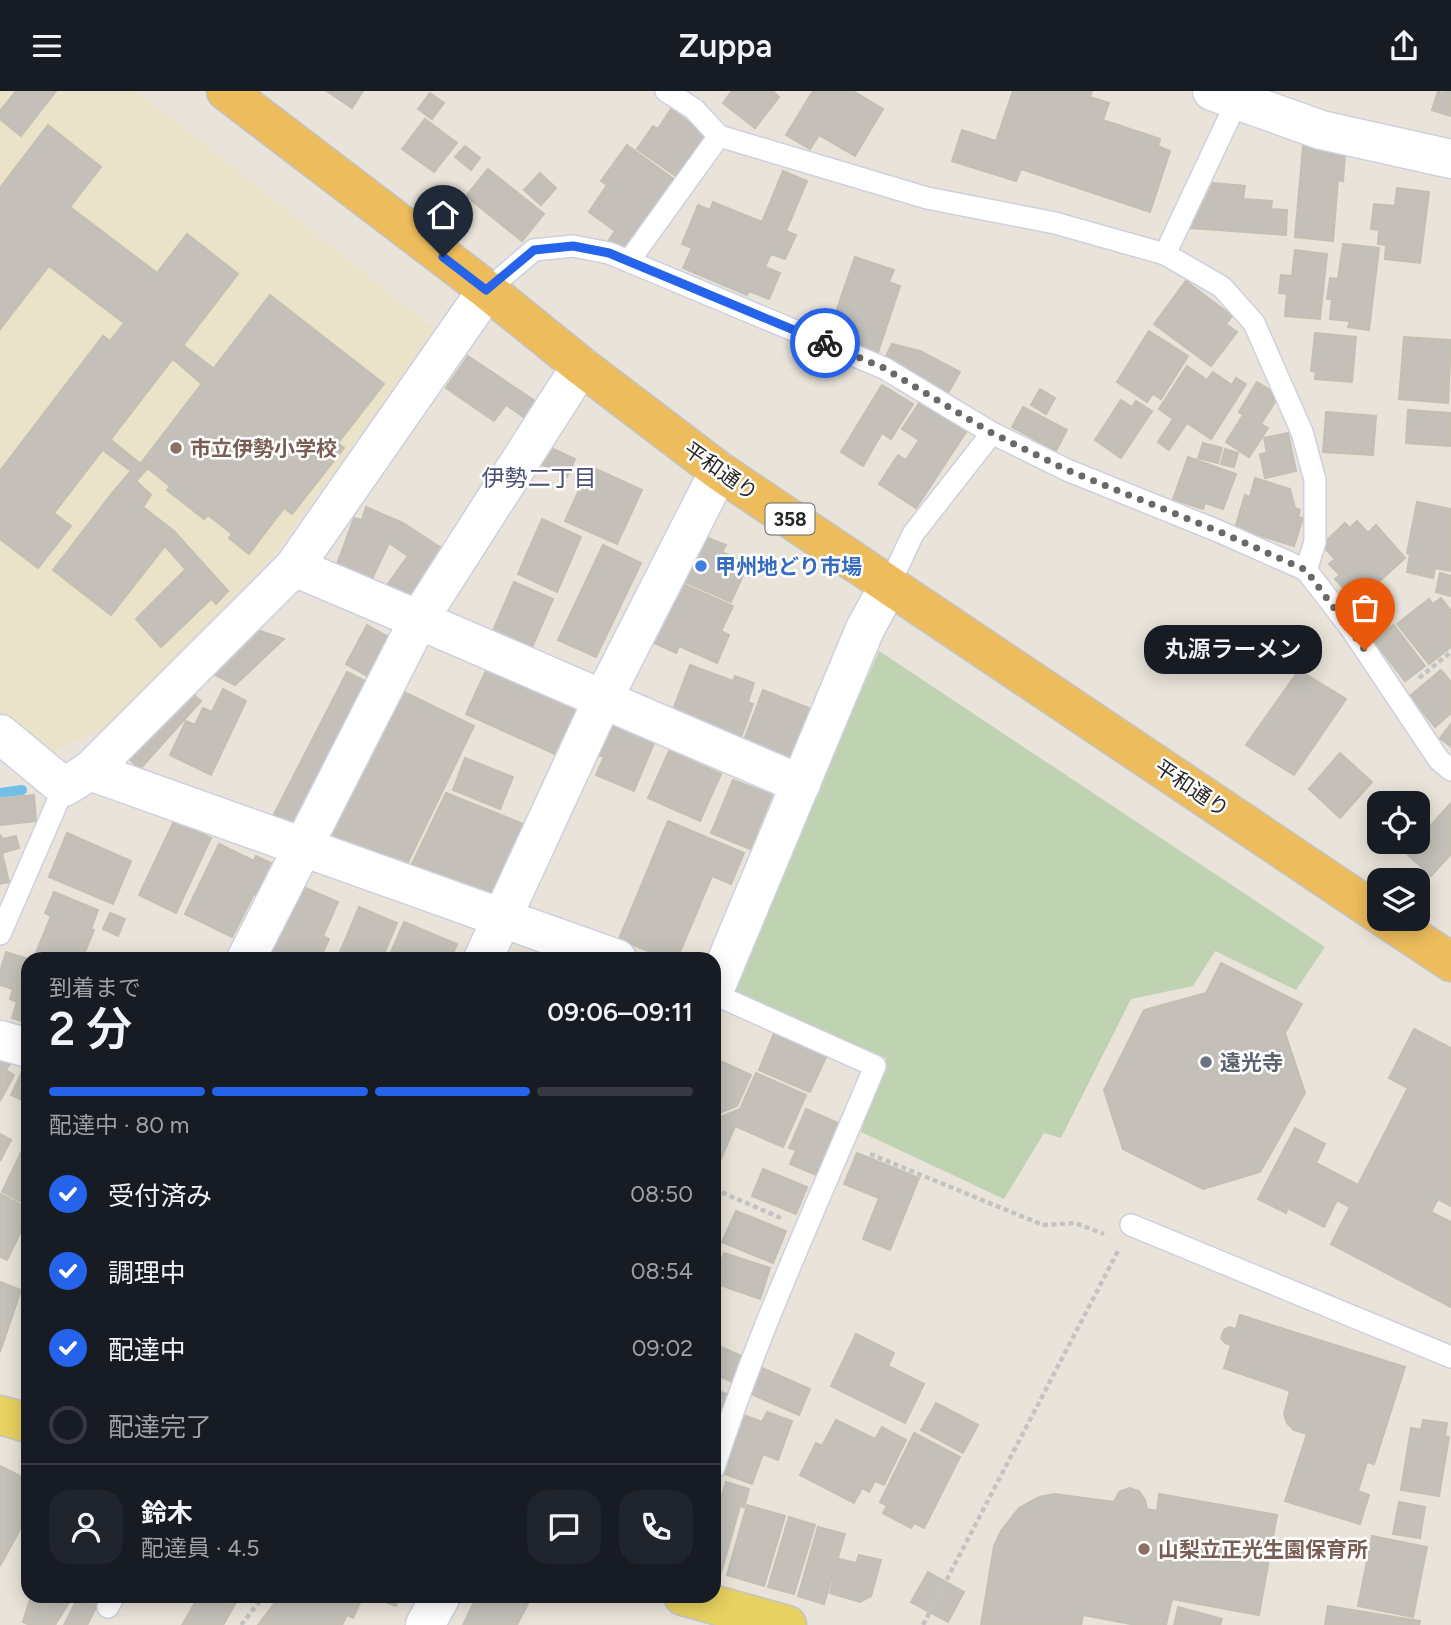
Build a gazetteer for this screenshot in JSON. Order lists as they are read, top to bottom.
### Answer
{
  "streets": {
    "highway": ["平和通り", "358"]
  },
  "districts": ["伊勢二丁目"],
  "places": [
    "市立伊勢小学校",
    "甲州地どり市場",
    "丸源ラーメン",
    "遠光寺",
    "山梨立正光生園保育所"
  ],
  "page": {
    "header": "Zuppa",
    "bubble": "丸源ラーメン",
    "heading": ["2 分", "到着まで", "09:06–09:11"],
    "panel": ["鈴木", "配達員 · 4.5"],
    "bar": "配達中 · 80 m",
    "list": [
      ["受付済み", "08:50"],
      ["調理中", "08:54"],
      ["配達中", "09:02"],
      "配達完了"
    ]
  }
}
